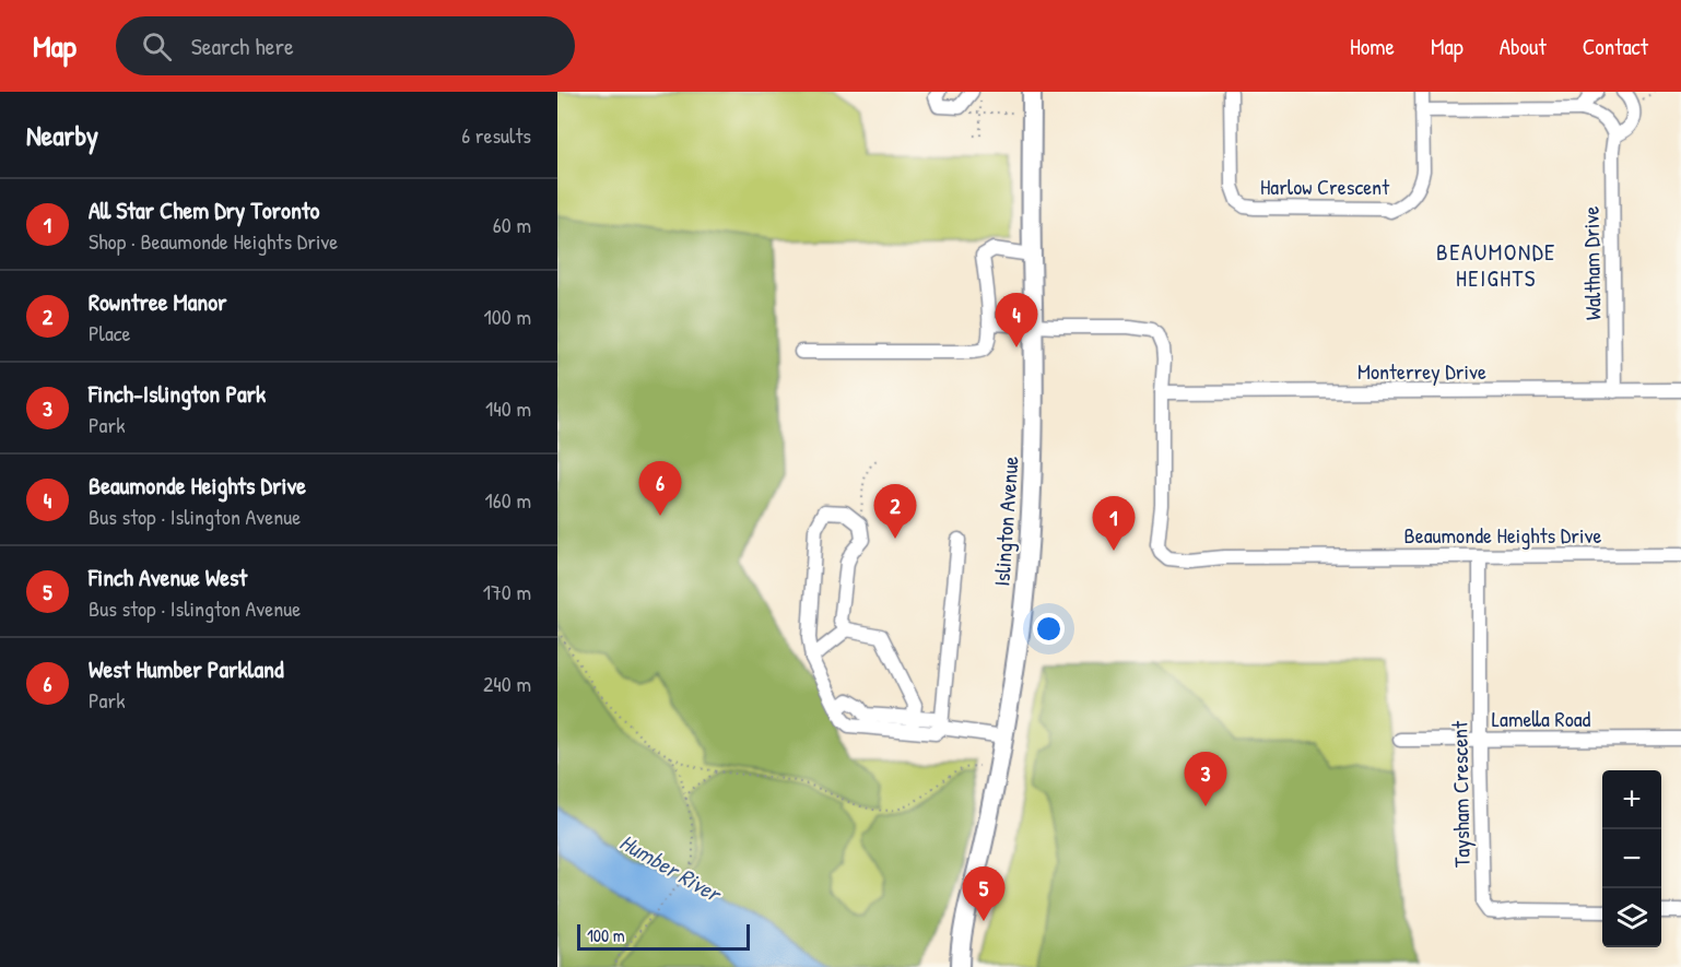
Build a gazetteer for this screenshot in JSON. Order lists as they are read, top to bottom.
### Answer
{
  "streets": {
    "main road": ["Islington Avenue"],
    "street": [
      "Harlow Crescent",
      "Waltham Drive",
      "Monterrey Drive",
      "Beaumonde Heights Drive",
      "Lamella Road",
      "Taysham Crescent"
    ]
  },
  "crossings": [
    ["Waltham Drive", "Monterrey Drive"],
    ["Monterrey Drive", "Beaumonde Heights Drive"],
    ["Islington Avenue", "Beaumonde Heights Drive"],
    ["Beaumonde Heights Drive", "Taysham Crescent"],
    ["Lamella Road", "Taysham Crescent"]
  ],
  "districts": ["BEAUMONDE HEIGHTS"],
  "water": ["Humber River"],
  "scale_bar": "100 m",
  "page": {
    "header": "Map",
    "search": "Search here",
    "nav": [
      "Home",
      "Map",
      "About",
      "Contact"
    ],
    "heading": ["Nearby", "6 results"],
    "list": [
      {
        "mark": "1",
        "name": "All Star Chem Dry Toronto",
        "note": "Shop · Beaumonde Heights Drive",
        "value": "60 m"
      },
      {
        "mark": "2",
        "name": "Rowntree Manor",
        "note": "Place",
        "value": "100 m"
      },
      {
        "mark": "3",
        "name": "Finch-Islington Park",
        "note": "Park",
        "value": "140 m"
      },
      {
        "mark": "4",
        "name": "Beaumonde Heights Drive",
        "note": "Bus stop · Islington Avenue",
        "value": "160 m"
      },
      {
        "mark": "5",
        "name": "Finch Avenue West",
        "note": "Bus stop · Islington Avenue",
        "value": "170 m"
      },
      {
        "mark": "6",
        "name": "West Humber Parkland",
        "note": "Park",
        "value": "240 m"
      }
    ],
    "pins": [
      "4",
      "6",
      "2",
      "1",
      "3",
      "5"
    ],
    "map_buttons": ["+", "−"],
    "scale": "100 m"
  }
}
